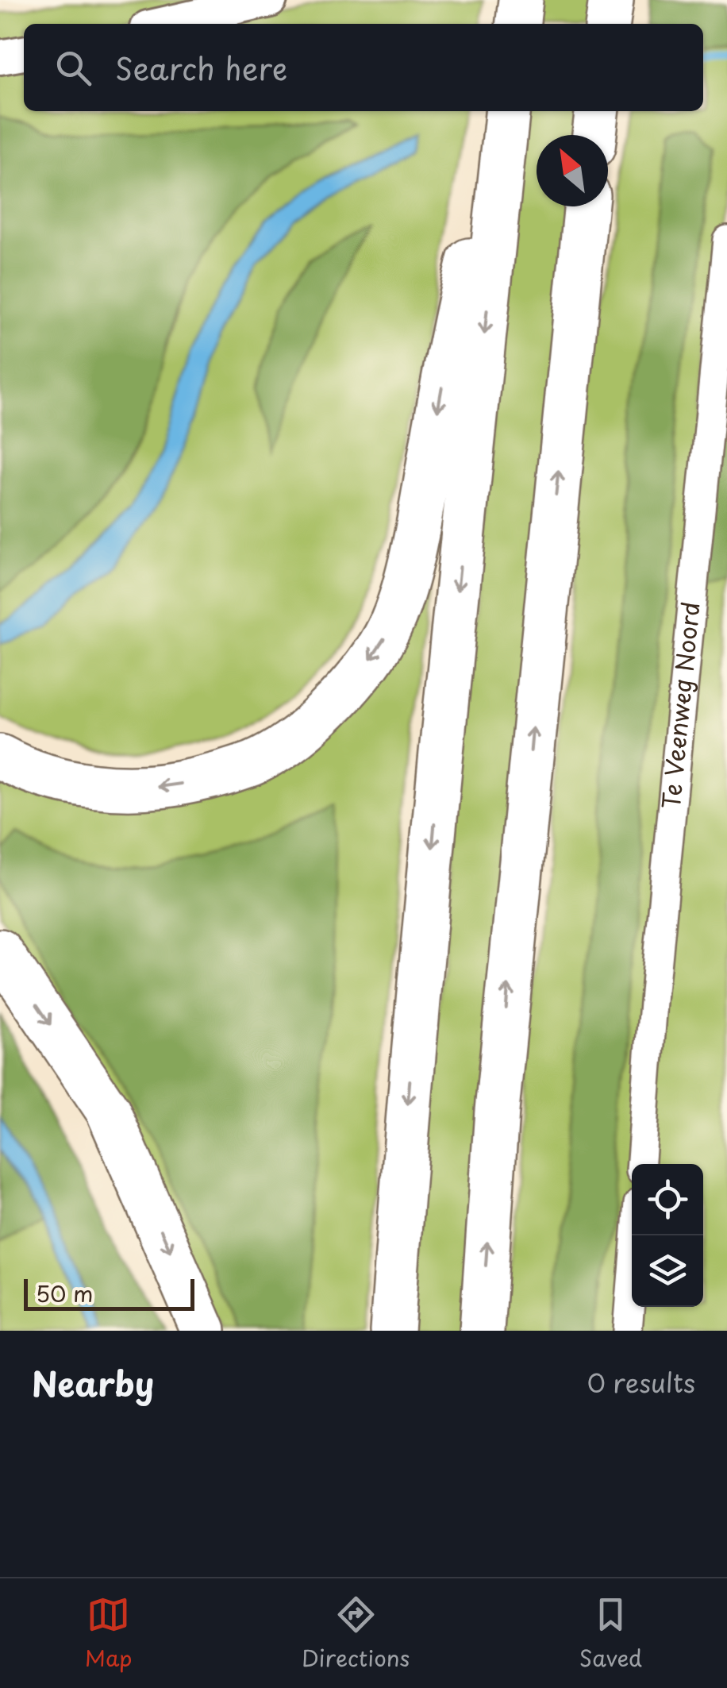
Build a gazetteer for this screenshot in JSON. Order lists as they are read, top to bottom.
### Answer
{
  "streets": {
    "street": ["Te Veenweg Noord"]
  },
  "scale_bar": "50 m",
  "north": "top left",
  "page": {
    "search": "Search here",
    "scale": "50 m",
    "heading": ["Nearby", "0 results"],
    "nav": ["Map", "Directions", "Saved"]
  }
}
